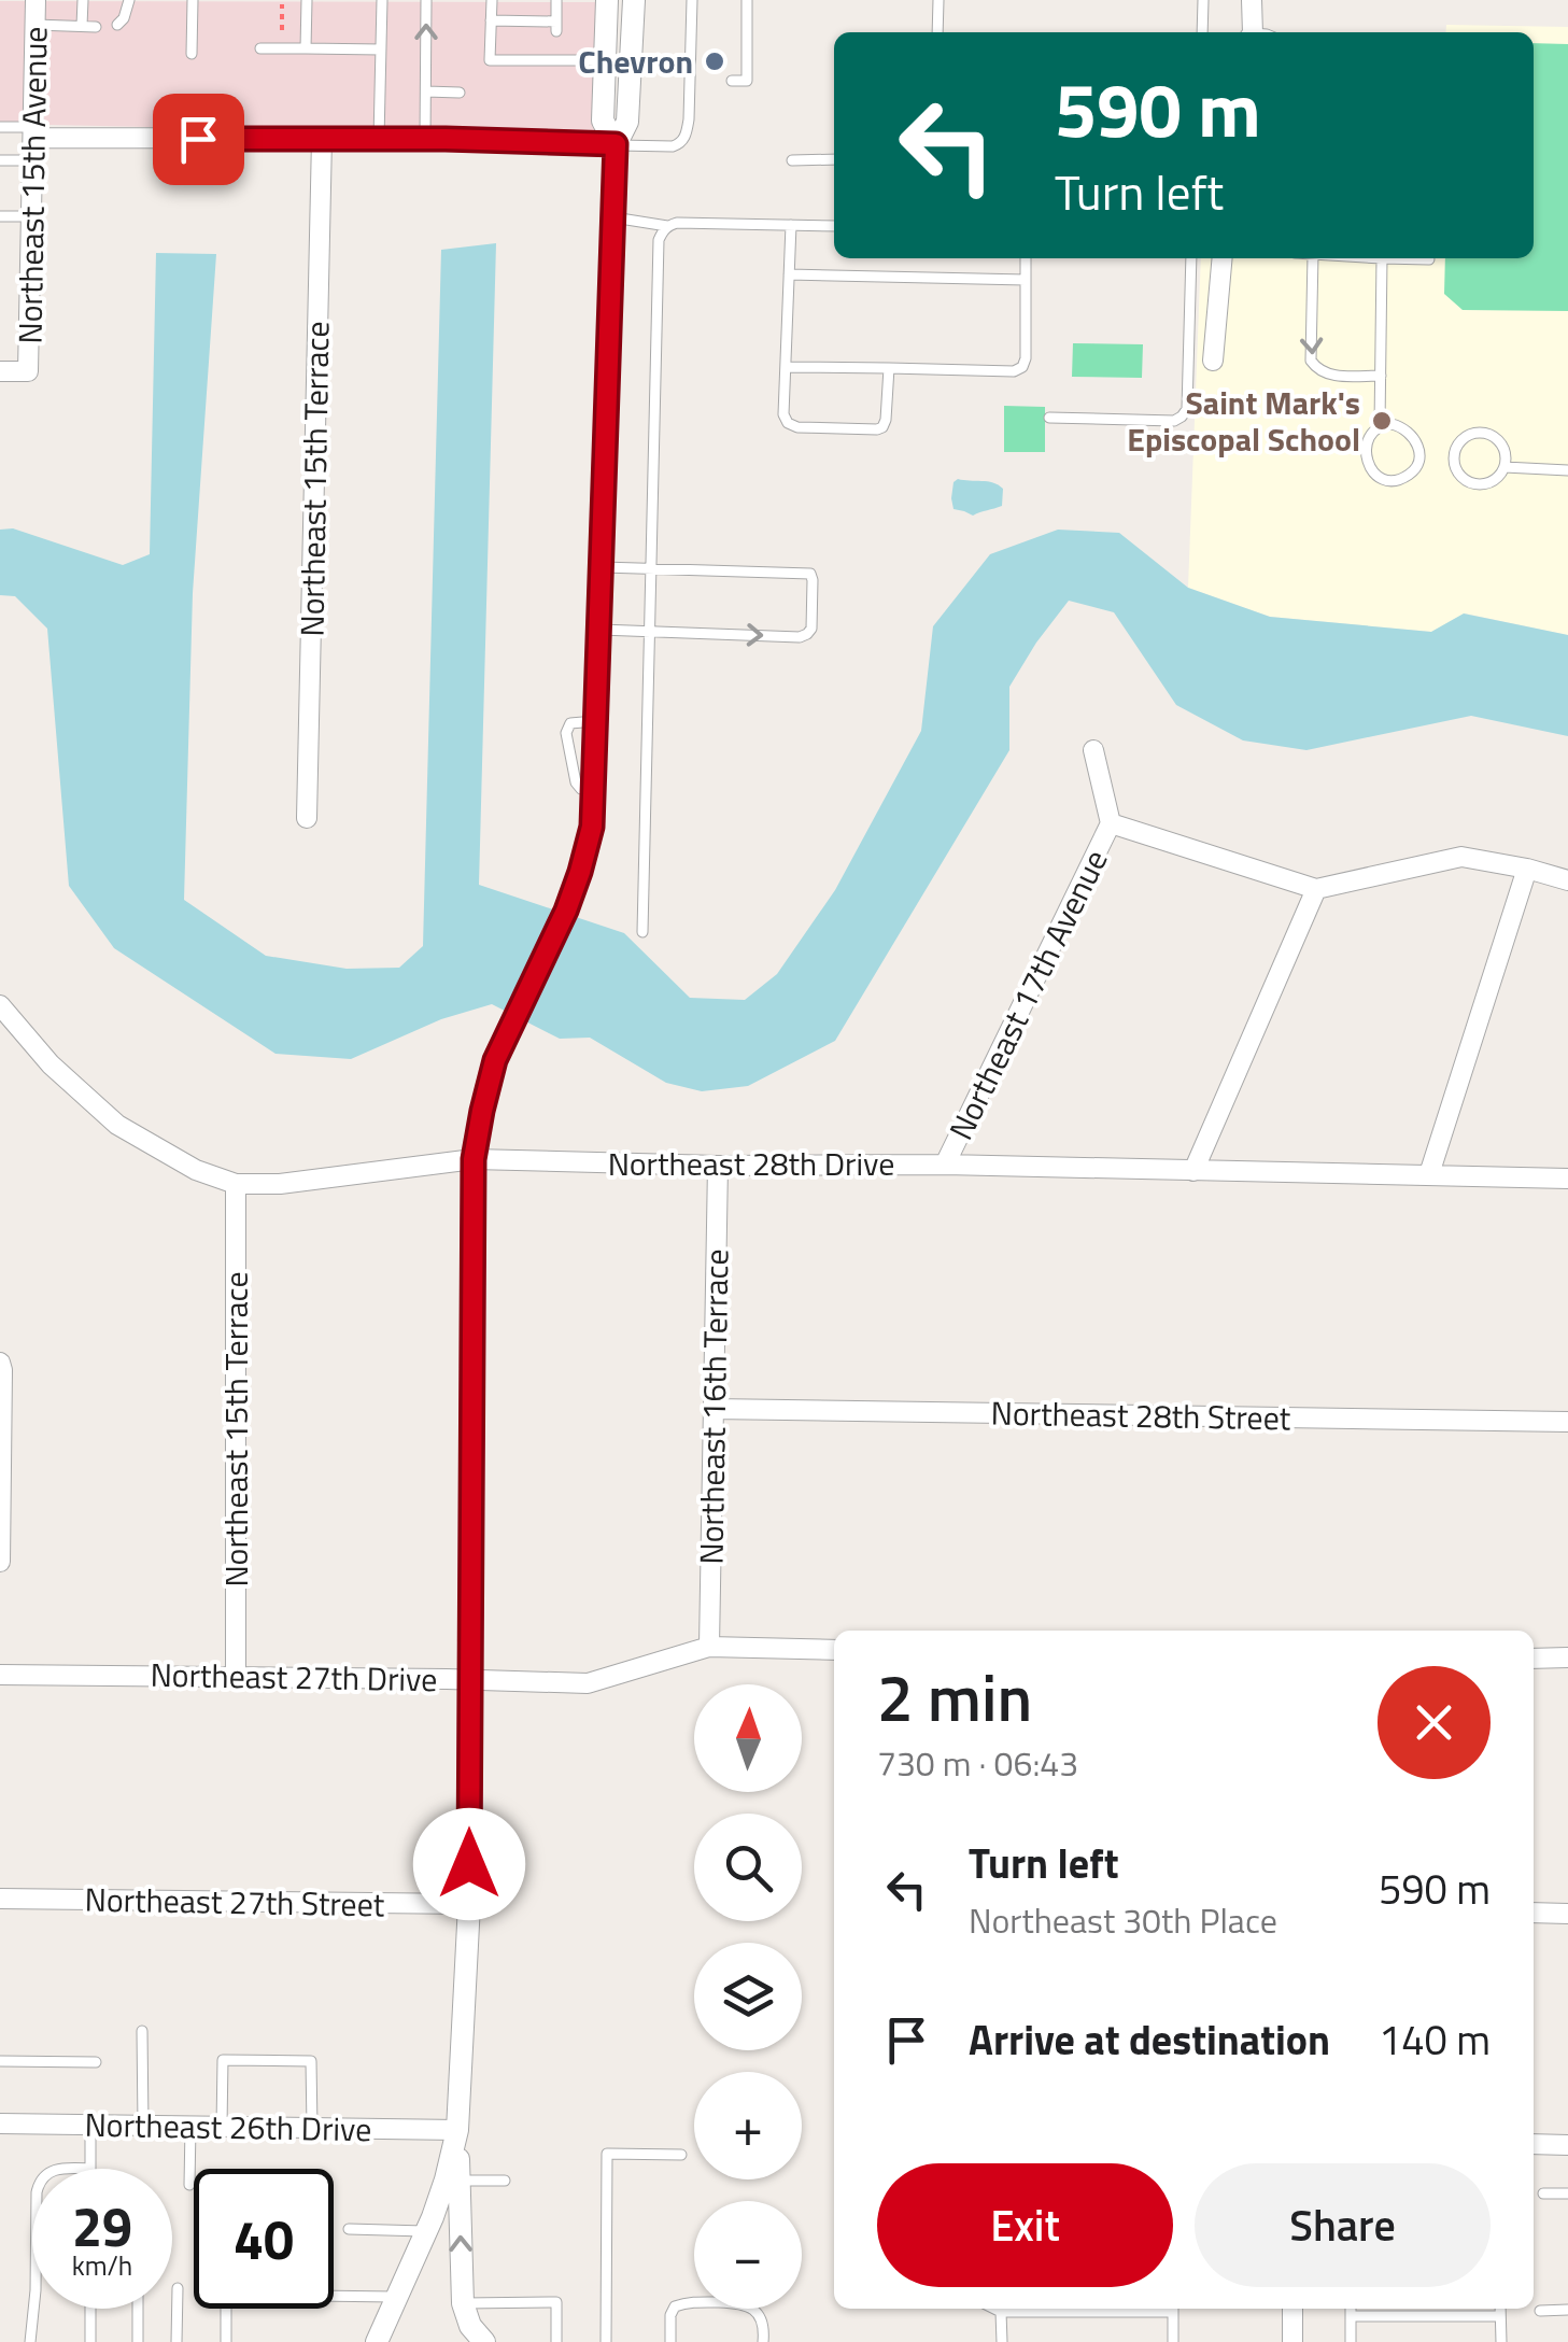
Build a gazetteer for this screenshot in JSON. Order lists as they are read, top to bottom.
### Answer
{
  "streets": {
    "street": [
      "Northeast 15th Avenue",
      "Northeast 15th Terrace",
      "Northeast 17th Avenue",
      "Northeast 28th Drive",
      "Northeast 16th Terrace",
      "Northeast 28th Street",
      "Northeast 27th Drive",
      "Northeast 27th Street",
      "Northeast 26th Drive"
    ]
  },
  "crossings": [
    ["Northeast 15th Terrace", "Northeast 28th Drive"],
    ["Northeast 15th Terrace", "Northeast 27th Drive"],
    ["Northeast 17th Avenue", "Northeast 28th Drive"],
    ["Northeast 28th Drive", "Northeast 16th Terrace"],
    ["Northeast 16th Terrace", "Northeast 28th Street"],
    ["Northeast 16th Terrace", "Northeast 27th Drive"]
  ],
  "places": ["Chevron", "Saint Mark's Episcopal School"],
  "north": "top",
  "page": {
    "turn": ["590 m", "Turn left"],
    "heading": ["2 min", "730 m · 06:43"],
    "map_buttons": ["+", "−"],
    "list": [
      {
        "name": "Turn left",
        "note": "Northeast 30th Place",
        "value": "590 m"
      },
      {
        "name": "Arrive at destination",
        "value": "140 m"
      }
    ],
    "buttons": ["Exit", "Share"],
    "speed": "29 km/h",
    "limit": "40"
  }
}
